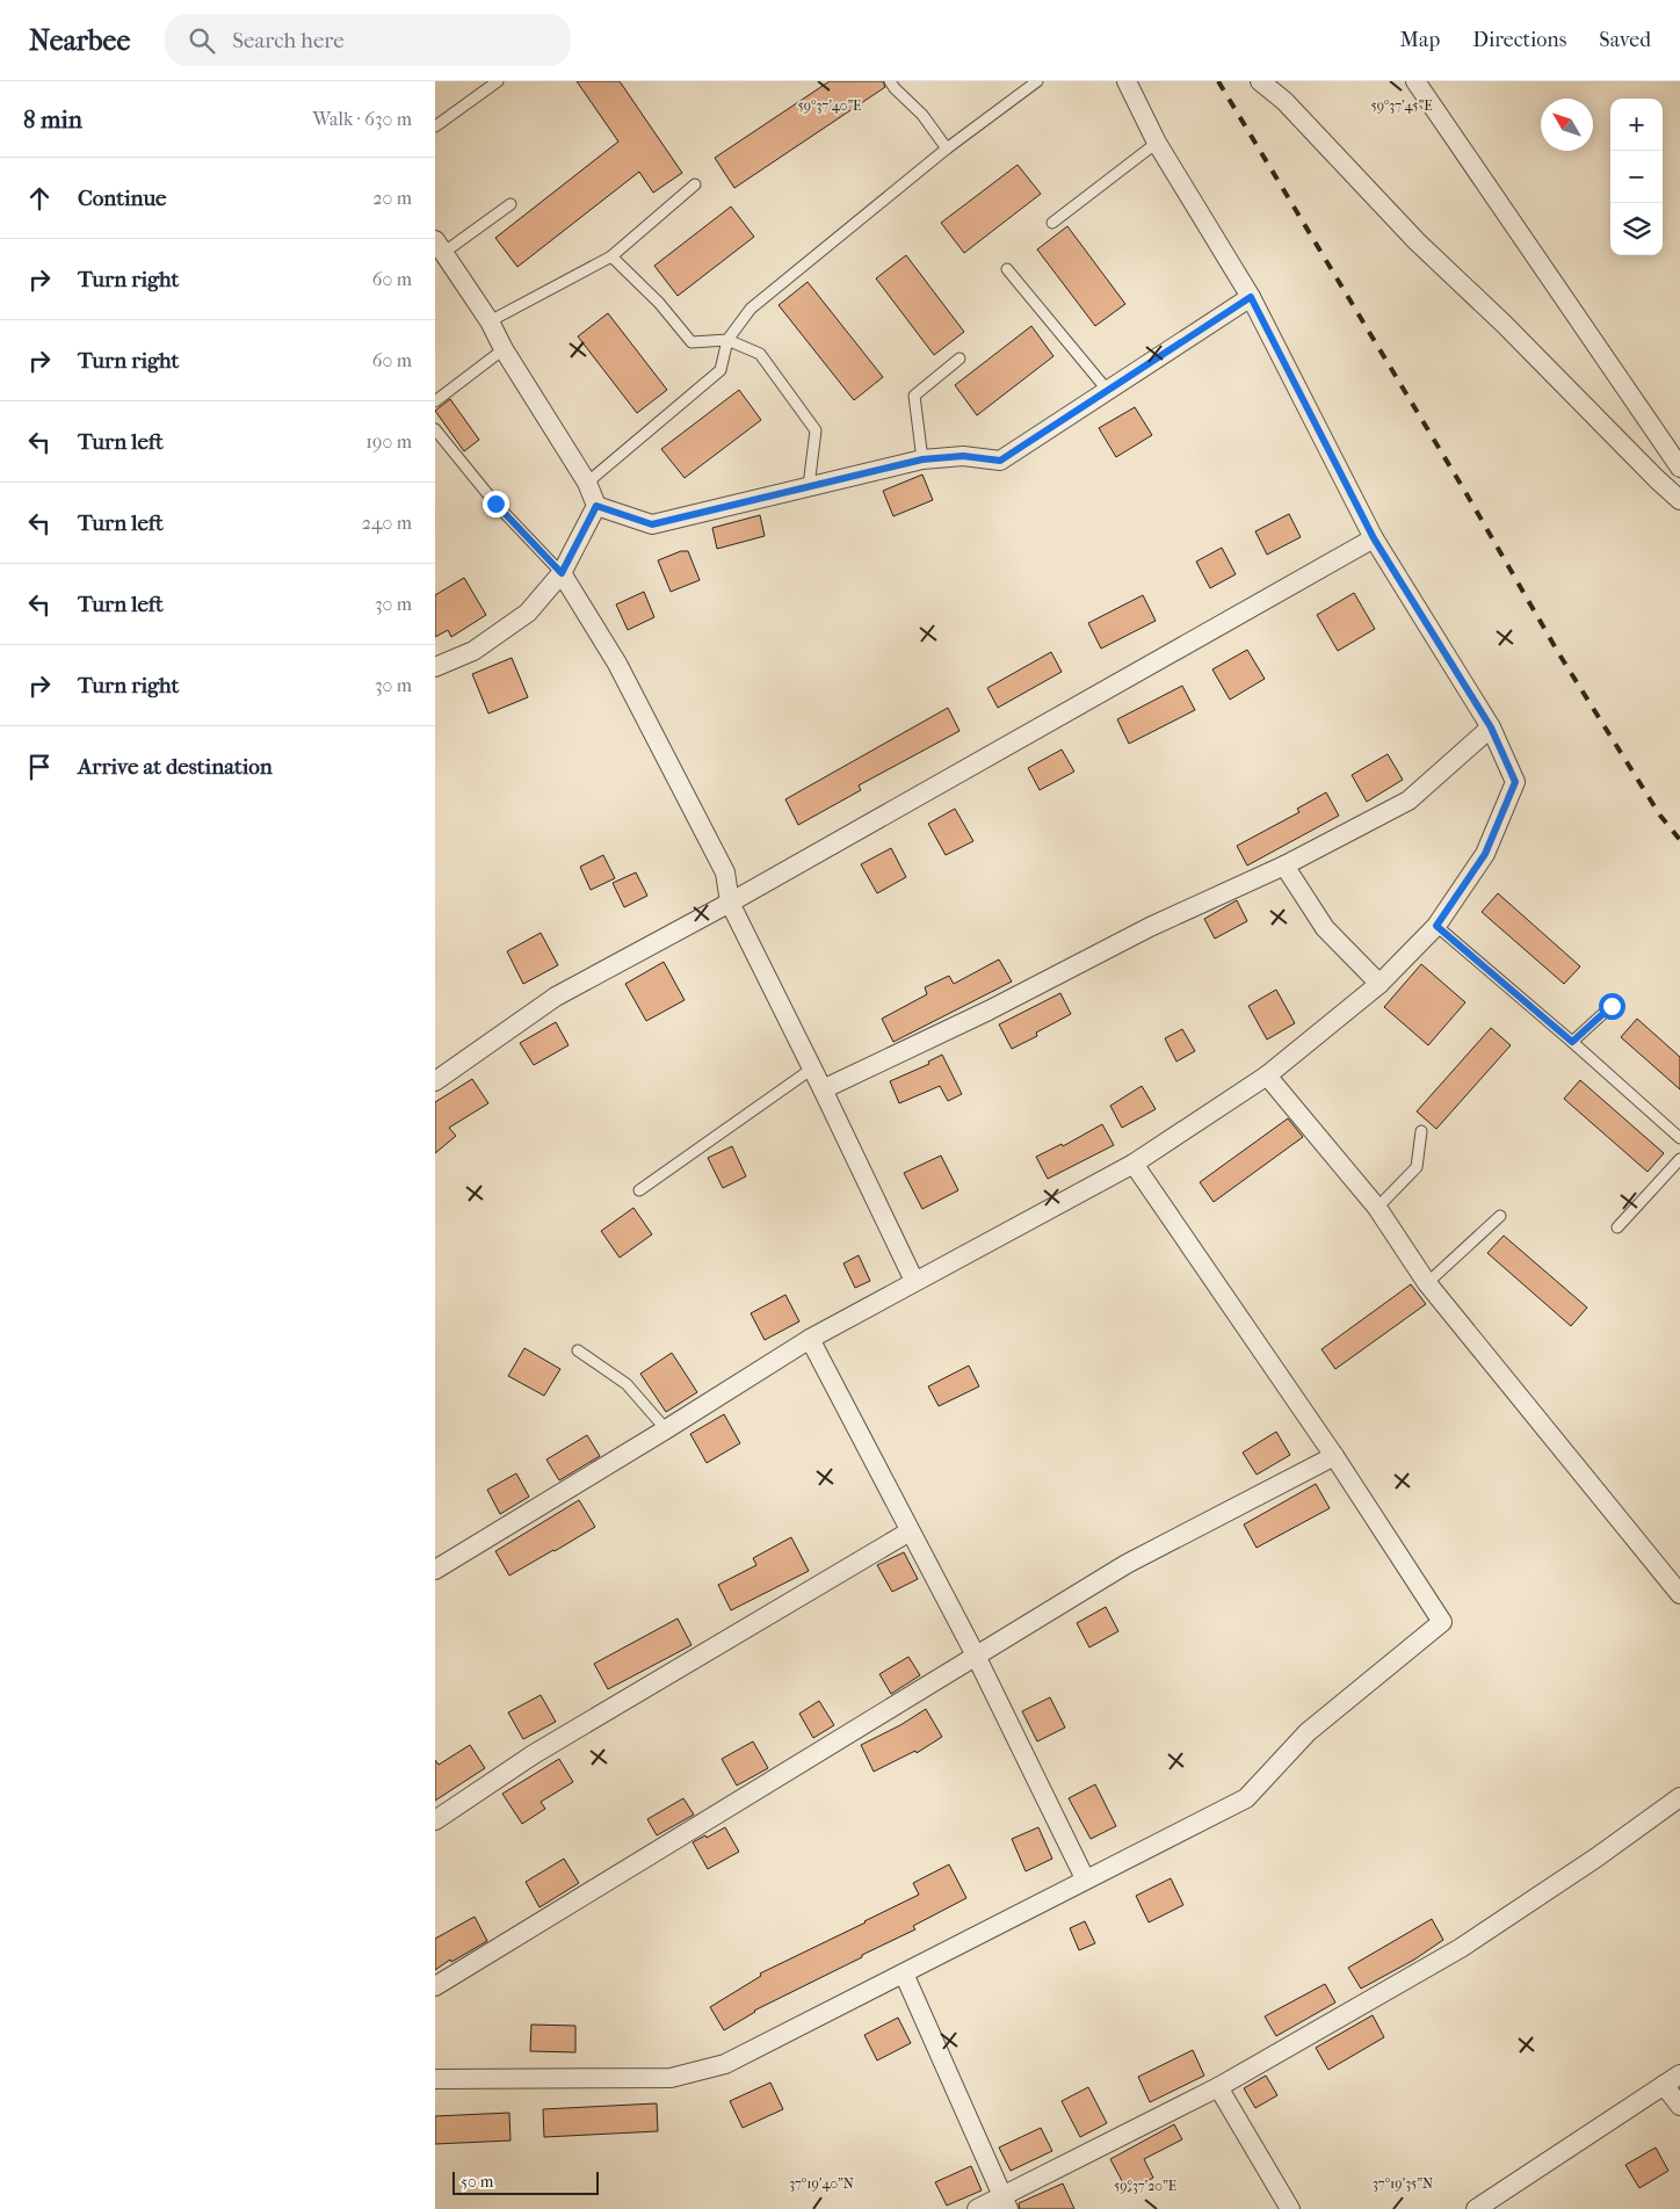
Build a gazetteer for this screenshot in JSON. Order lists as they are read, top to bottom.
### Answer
{
  "scale_bar": "50 m",
  "north": "top left",
  "page": {
    "header": "Nearbee",
    "search": "Search here",
    "nav": ["Map", "Directions", "Saved"],
    "heading": ["8 min", "Walk · 630 m"],
    "map_buttons": ["+", "−"],
    "list": [
      ["Continue", "20 m"],
      ["Turn right", "60 m"],
      ["Turn right", "60 m"],
      ["Turn left", "190 m"],
      ["Turn left", "240 m"],
      ["Turn left", "30 m"],
      ["Turn right", "30 m"],
      "Arrive at destination"
    ],
    "scale": "50 m"
  },
  "coordinates": [
    "59°37'40\"E",
    "59°37'45\"E",
    "37°19'40\"N",
    "37°19'35\"N",
    "59°37'20\"E"
  ]
}
